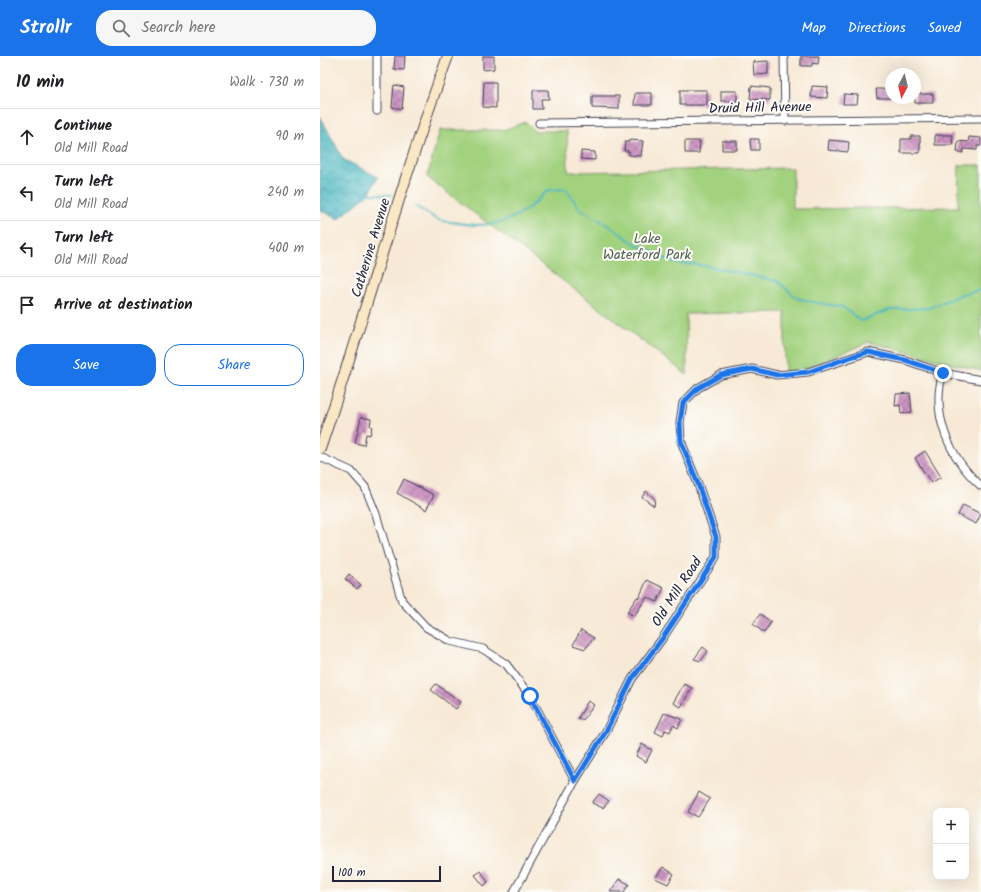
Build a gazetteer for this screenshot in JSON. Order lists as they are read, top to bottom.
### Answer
{
  "streets": {
    "street": ["Druid Hill Avenue", "Catherine Avenue", "Old Mill Road"]
  },
  "parks": ["Lake Waterford Park"],
  "scale_bar": "100 m",
  "north": "bottom",
  "page": {
    "header": "Strollr",
    "search": "Search here",
    "nav": ["Map", "Directions", "Saved"],
    "heading": ["10 min", "Walk · 730 m"],
    "list": [
      ["Continue", "Old Mill Road", "90 m"],
      ["Turn left", "Old Mill Road", "240 m"],
      ["Turn left", "Old Mill Road", "400 m"],
      "Arrive at destination"
    ],
    "buttons": ["Save", "Share"],
    "map_buttons": ["+", "−"],
    "scale": "100 m"
  }
}
